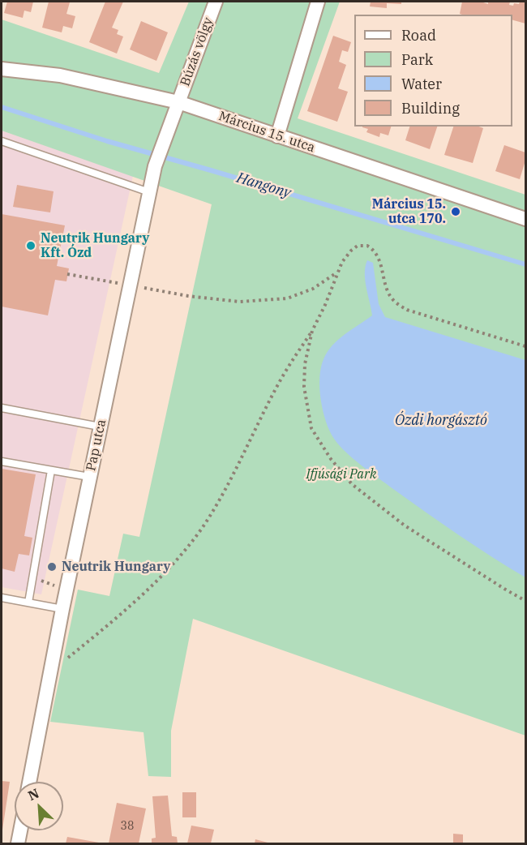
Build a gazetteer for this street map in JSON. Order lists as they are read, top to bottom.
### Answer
{
  "streets": {
    "street": ["Búzás völgy", "Március 15. utca", "Pap utca"]
  },
  "crossings": [
    ["Búzás völgy", "Március 15. utca"],
    ["Búzás völgy", "Pap utca"],
    ["Március 15. utca", "Pap utca"]
  ],
  "water": ["Hangony", "Ózdi horgásztó"],
  "parks": ["Ifjúsági Park"],
  "places": ["Március 15. utca 170.", "Neutrik Hungary Kft. Ózd", "Neutrik Hungary"],
  "house_numbers": ["38"],
  "legend": [
    "Road",
    "Park",
    "Water",
    "Building"
  ],
  "north": "top left"
}
